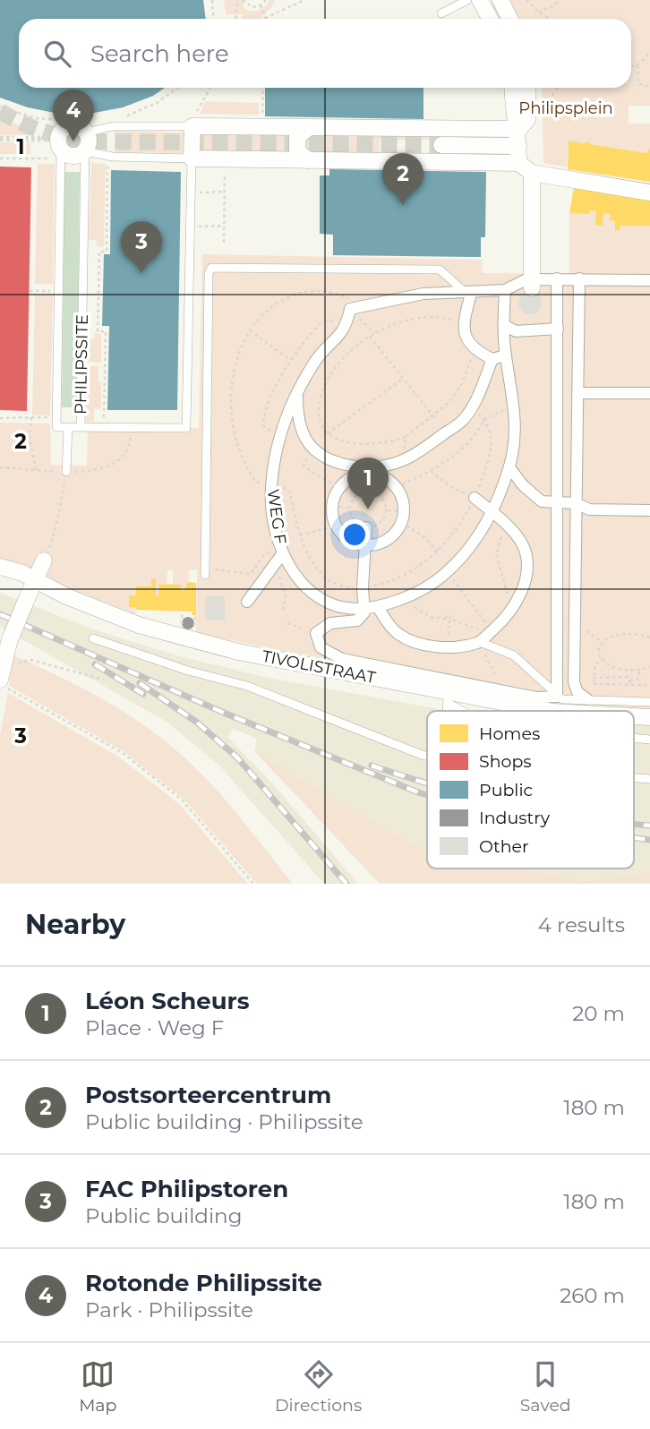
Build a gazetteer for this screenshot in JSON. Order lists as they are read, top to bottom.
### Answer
{
  "streets": {
    "street": ["PHILIPSSITE", "WEG F", "TIVOLISTRAAT"]
  },
  "parks": ["Philipsplein"],
  "legend": [
    "Homes",
    "Shops",
    "Public",
    "Industry",
    "Other"
  ],
  "page": {
    "search": "Search here",
    "pins": [
      "4",
      "2",
      "3",
      "1"
    ],
    "heading": ["Nearby", "4 results"],
    "list": [
      {
        "mark": "1",
        "name": "Léon Scheurs",
        "note": "Place · Weg F",
        "value": "20 m"
      },
      {
        "mark": "2",
        "name": "Postsorteercentrum",
        "note": "Public building · Philipssite",
        "value": "180 m"
      },
      {
        "mark": "3",
        "name": "FAC Philipstoren",
        "note": "Public building",
        "value": "180 m"
      },
      {
        "mark": "4",
        "name": "Rotonde Philipssite",
        "note": "Park · Philipssite",
        "value": "260 m"
      }
    ],
    "nav": ["Map", "Directions", "Saved"]
  },
  "grid": {
    "rows": ["1", "2", "3"]
  }
}
